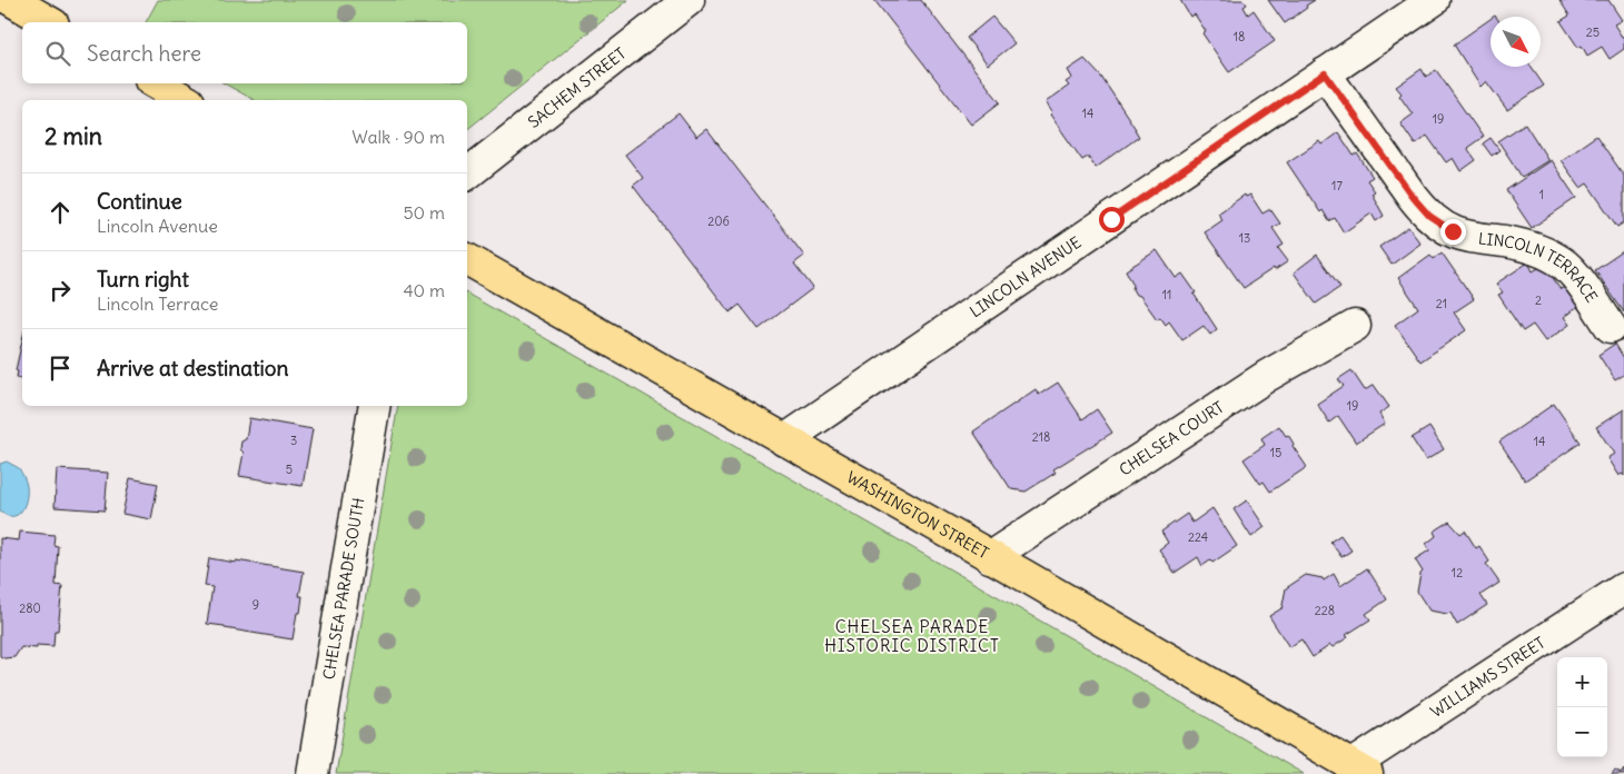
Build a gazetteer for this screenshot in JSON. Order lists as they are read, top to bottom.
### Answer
{
  "streets": {
    "highway": ["WASHINGTON STREET"],
    "street": [
      "SACHEM STREET",
      "LINCOLN TERRACE",
      "LINCOLN AVENUE",
      "CHELSEA COURT",
      "CHELSEA PARADE SOUTH",
      "WILLIAMS STREET"
    ]
  },
  "crossings": [
    ["LINCOLN TERRACE", "LINCOLN AVENUE"],
    ["LINCOLN AVENUE", "WASHINGTON STREET"],
    ["CHELSEA COURT", "WASHINGTON STREET"],
    ["WASHINGTON STREET", "WILLIAMS STREET"]
  ],
  "districts": ["CHELSEA PARADE HISTORIC DISTRICT"],
  "house_numbers": [
    "25",
    "18",
    "14",
    "19",
    "17",
    "1",
    "206",
    "13",
    "11",
    "2",
    "21",
    "19",
    "218",
    "3",
    "14",
    "15",
    "5",
    "224",
    "12",
    "9",
    "280",
    "228"
  ],
  "north": "bottom right",
  "page": {
    "search": "Search here",
    "heading": ["2 min", "Walk · 90 m"],
    "list": [
      ["Continue", "Lincoln Avenue", "50 m"],
      ["Turn right", "Lincoln Terrace", "40 m"],
      "Arrive at destination"
    ],
    "map_buttons": ["+", "−"]
  }
}
